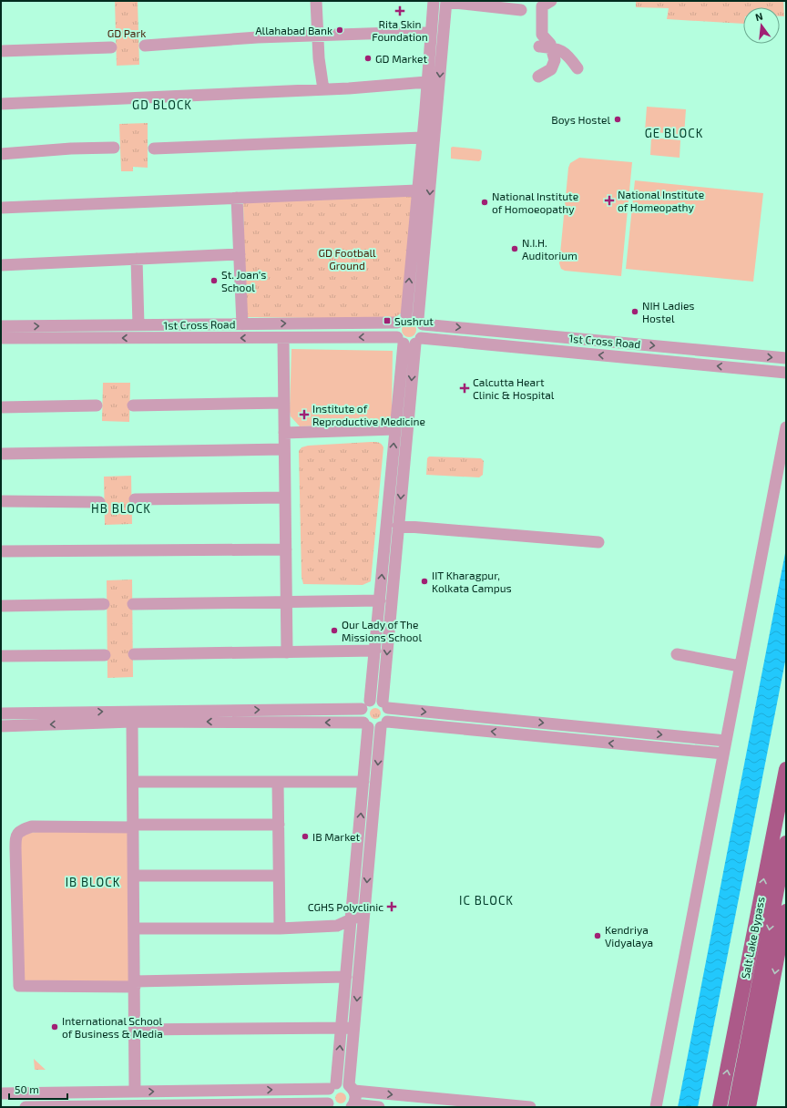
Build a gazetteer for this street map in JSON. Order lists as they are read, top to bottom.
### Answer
{
  "streets": {
    "main road": ["Salt Lake Bypass"],
    "street": ["1st Cross Road"]
  },
  "districts": [
    "GD BLOCK",
    "GE BLOCK",
    "HB BLOCK",
    "IB BLOCK",
    "IC BLOCK"
  ],
  "parks": ["GD Park", "GD Football Ground"],
  "places": {
    "health": [
      "Rita Skin Foundation",
      "National Institute of Homeopathy",
      "Calcutta Heart Clinic & Hospital",
      "Institute of Reproductive Medicine",
      "CGHS Polyclinic"
    ],
    "other": [
      "Allahabad Bank",
      "GD Market",
      "Boys Hostel",
      "National Institute of Homoeopathy",
      "N.I.H. Auditorium",
      "St. Joan's School",
      "NIH Ladies Hostel",
      "IIT Kharagpur, Kolkata Campus",
      "Our Lady of The Missions School",
      "IB Market",
      "Kendriya Vidyalaya",
      "International School of Business & Media"
    ],
    "transit": ["Sushrut"]
  },
  "scale_bar": "50 m",
  "north": "top"
}
